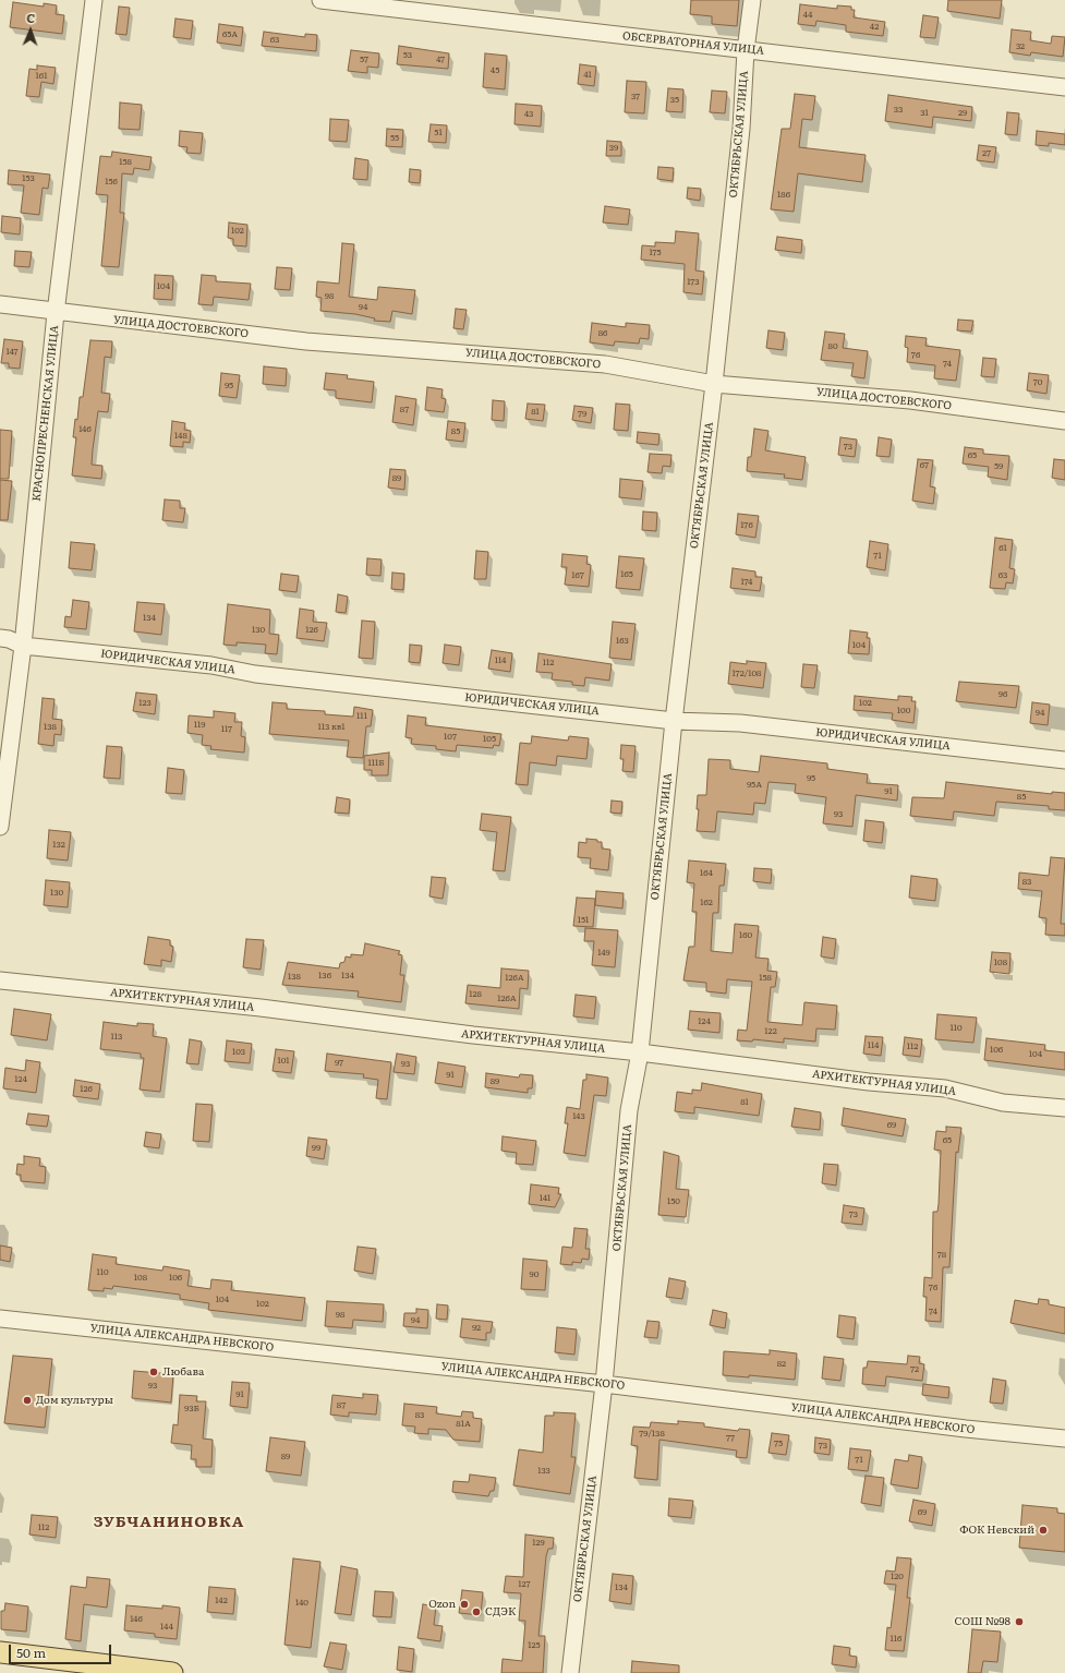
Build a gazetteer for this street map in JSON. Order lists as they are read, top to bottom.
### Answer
{
  "streets": {
    "street": [
      "ОБСЕРВАТОРНАЯ УЛИЦА",
      "ОКТЯБРЬСКАЯ УЛИЦА",
      "УЛИЦА ДОСТОЕВСКОГО",
      "КРАСНОПРЕСНЕНСКАЯ УЛИЦА",
      "ЮРИДИЧЕСКАЯ УЛИЦА",
      "АРХИТЕКТУРНАЯ УЛИЦА",
      "УЛИЦА АЛЕКСАНДРА НЕВСКОГО"
    ]
  },
  "crossings": [
    ["ОБСЕРВАТОРНАЯ УЛИЦА", "ОКТЯБРЬСКАЯ УЛИЦА"],
    ["ОКТЯБРЬСКАЯ УЛИЦА", "УЛИЦА ДОСТОЕВСКОГО"],
    ["ОКТЯБРЬСКАЯ УЛИЦА", "ЮРИДИЧЕСКАЯ УЛИЦА"],
    ["ОКТЯБРЬСКАЯ УЛИЦА", "АРХИТЕКТУРНАЯ УЛИЦА"],
    ["ОКТЯБРЬСКАЯ УЛИЦА", "УЛИЦА АЛЕКСАНДРА НЕВСКОГО"],
    ["УЛИЦА ДОСТОЕВСКОГО", "КРАСНОПРЕСНЕНСКАЯ УЛИЦА"],
    ["КРАСНОПРЕСНЕНСКАЯ УЛИЦА", "ЮРИДИЧЕСКАЯ УЛИЦА"]
  ],
  "districts": ["ЗУБЧАНИНОВКА"],
  "places": [
    "Любава",
    "Дом культуры",
    "ФОК Невский",
    "Ozon",
    "СДЭК",
    "СОШ №98"
  ],
  "house_numbers": [
    "44",
    "42",
    "65А",
    "63",
    "32",
    "53",
    "57",
    "47",
    "45",
    "41",
    "161",
    "37",
    "35",
    "33",
    "31",
    "29",
    "43",
    "51",
    "55",
    "39",
    "27",
    "158",
    "153",
    "156",
    "186",
    "102",
    "175",
    "173",
    "104",
    "98",
    "94",
    "86",
    "80",
    "147",
    "76",
    "74",
    "70",
    "95",
    "87",
    "81",
    "79",
    "146",
    "85",
    "148",
    "73",
    "65",
    "67",
    "59",
    "89",
    "176",
    "61",
    "71",
    "165",
    "167",
    "63",
    "174",
    "134",
    "130",
    "126",
    "163",
    "104",
    "114",
    "112",
    "172/108",
    "96",
    "123",
    "102",
    "100",
    "94",
    "111",
    "119",
    "138",
    "113 кв1",
    "117",
    "107",
    "105",
    "111Б",
    "95",
    "95А",
    "91",
    "85",
    "93",
    "132",
    "164",
    "83",
    "130",
    "162",
    "151",
    "160",
    "149",
    "108",
    "136",
    "134",
    "138",
    "126А",
    "158",
    "128",
    "126А",
    "124",
    "110",
    "122",
    "113",
    "114",
    "112",
    "106",
    "103",
    "104",
    "101",
    "97",
    "93",
    "91",
    "124",
    "89",
    "126",
    "81",
    "143",
    "69",
    "65",
    "99",
    "141",
    "150",
    "73",
    "78",
    "110",
    "90",
    "108",
    "106",
    "76",
    "104",
    "102",
    "74",
    "98",
    "94",
    "92",
    "82",
    "72",
    "93",
    "91",
    "87",
    "93Б",
    "83",
    "81А",
    "79/138",
    "77",
    "75",
    "73",
    "89",
    "71",
    "133",
    "69",
    "112",
    "129",
    "120",
    "127",
    "134",
    "142",
    "140",
    "146",
    "144",
    "116",
    "125"
  ],
  "scale_bar": "50 m",
  "north": "top"
}
